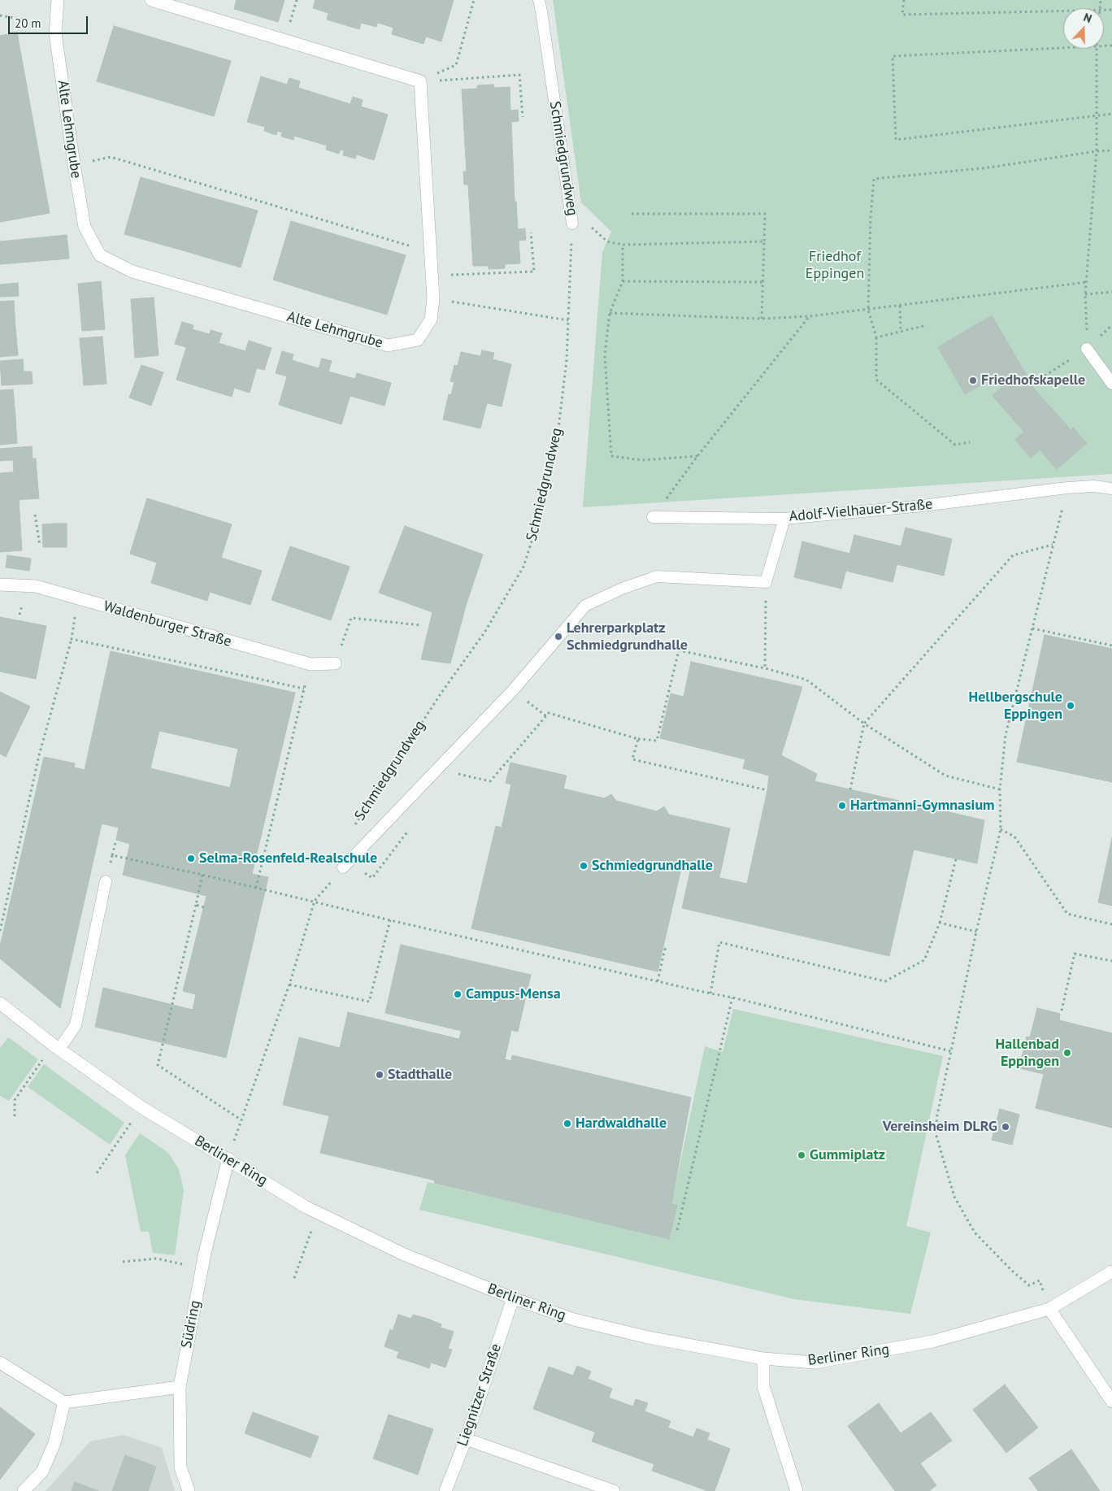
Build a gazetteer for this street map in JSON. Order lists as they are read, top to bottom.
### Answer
{
  "streets": {
    "street": [
      "Alte Lehmgrube",
      "Waldenburger Straße",
      "Berliner Ring",
      "Südring",
      "Liegnitzer Straße"
    ],
    "lane": ["Schmiedgrundweg", "Adolf-Vielhauer-Straße"]
  },
  "crossings": [
    ["Berliner Ring", "Südring"],
    ["Berliner Ring", "Liegnitzer Straße"]
  ],
  "parks": ["Friedhof Eppingen"],
  "places": [
    "Friedhofskapelle",
    "Lehrerparkplatz Schmiedgrundhalle",
    "Hellbergschule Eppingen",
    "Hartmanni-Gymnasium",
    "Selma-Rosenfeld-Realschule",
    "Schmiedgrundhalle",
    "Campus-Mensa",
    "Hallenbad Eppingen",
    "Stadthalle",
    "Hardwaldhalle",
    "Vereinsheim DLRG",
    "Gummiplatz"
  ],
  "scale_bar": "20 m",
  "north": "top"
}
